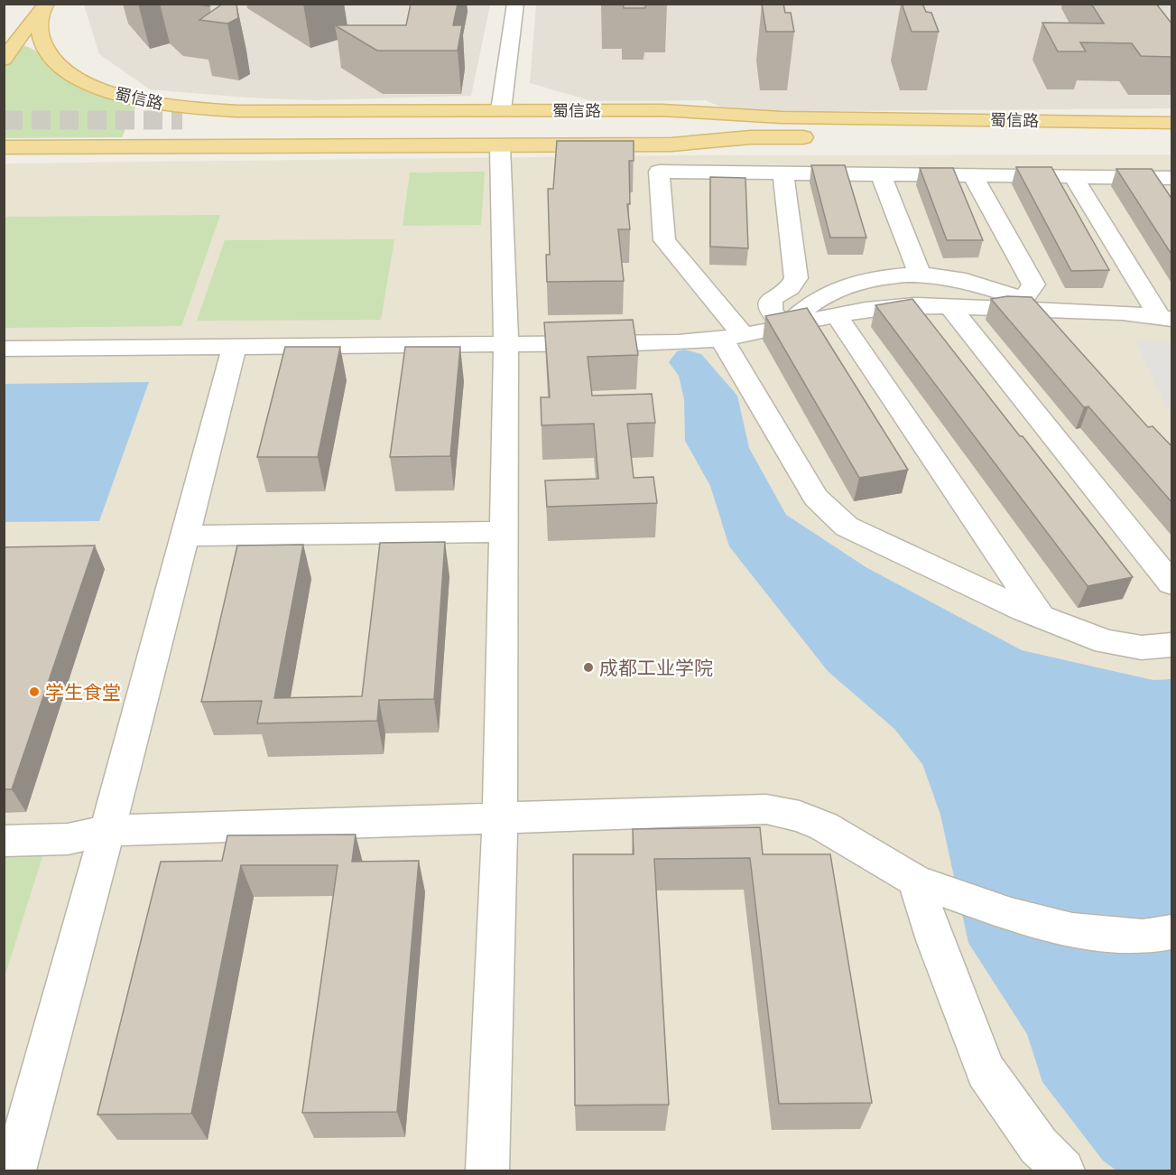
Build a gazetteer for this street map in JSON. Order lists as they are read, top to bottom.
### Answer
{
  "streets": {
    "main road": ["蜀信路"]
  },
  "places": ["成都工业学院", "学生食堂"]
}
